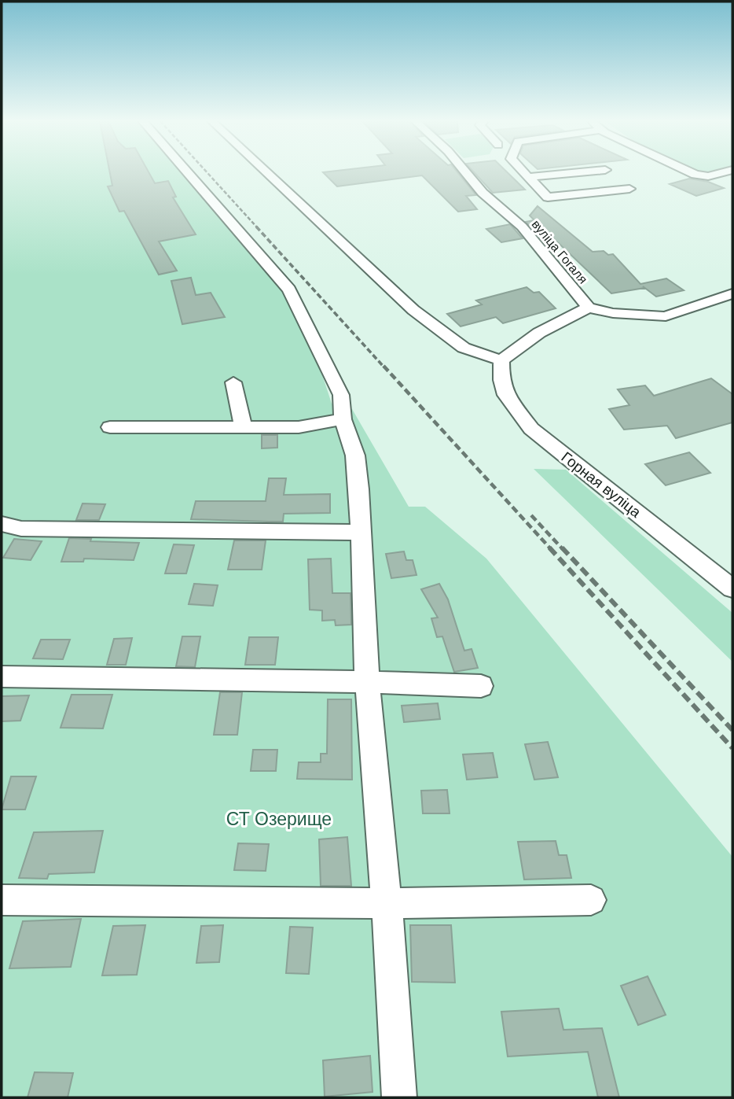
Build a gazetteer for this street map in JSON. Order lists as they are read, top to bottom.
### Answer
{
  "streets": {
    "street": ["вуліца Гогаля", "Горная вуліца"]
  },
  "parks": ["СТ Озерище"]
}
